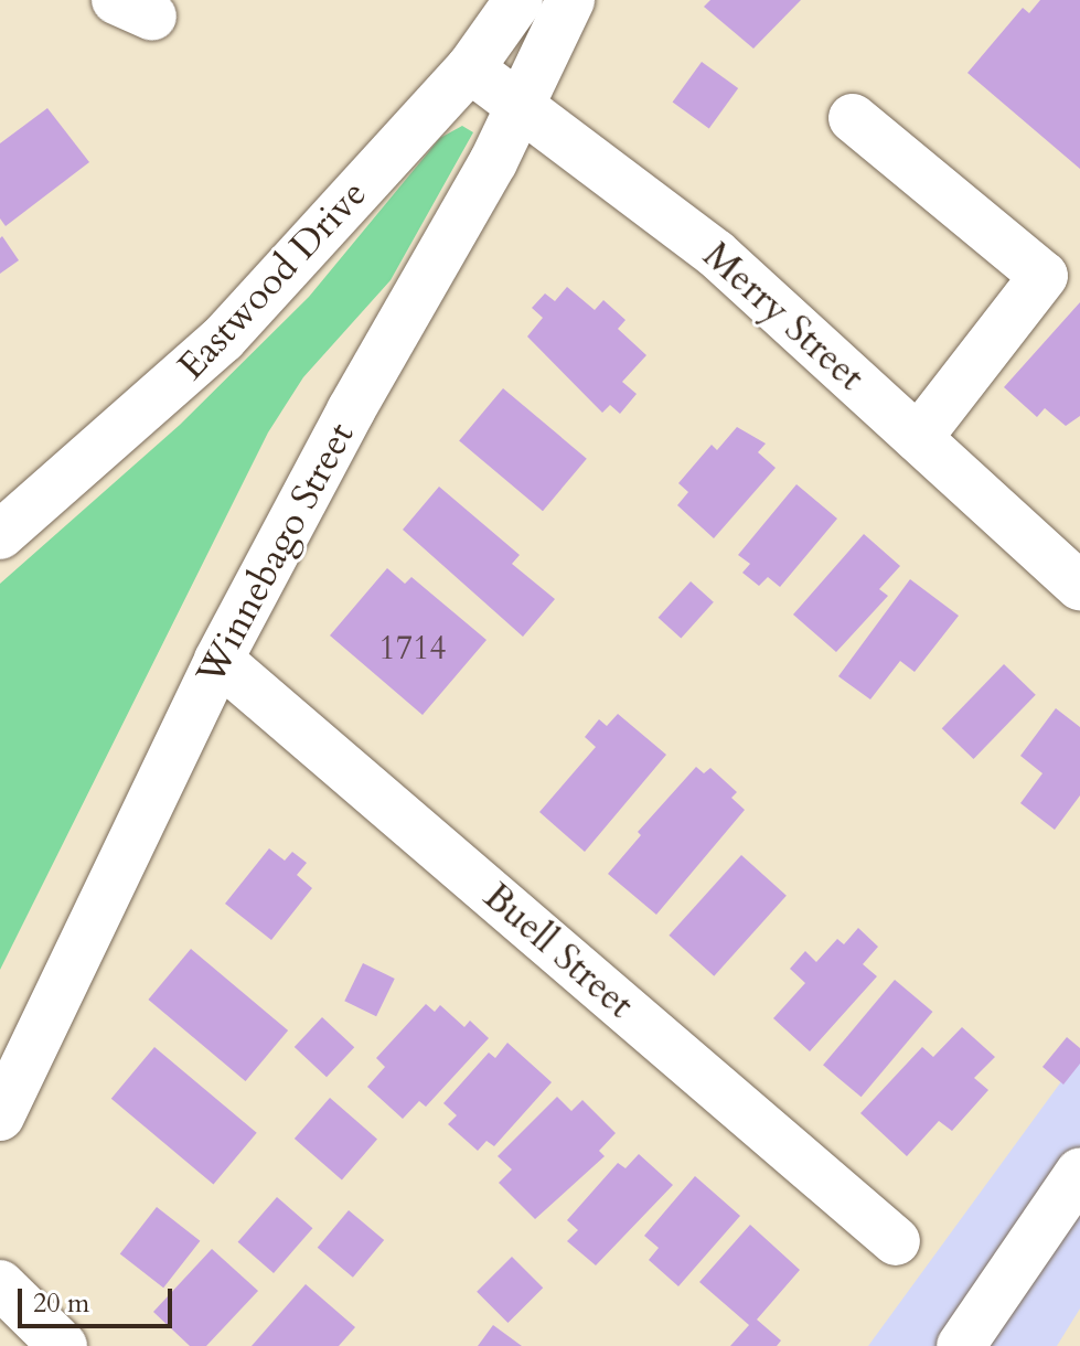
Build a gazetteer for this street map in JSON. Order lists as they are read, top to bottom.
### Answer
{
  "streets": {
    "street": [
      "Eastwood Drive",
      "Merry Street",
      "Winnebago Street",
      "Buell Street"
    ]
  },
  "crossings": [
    ["Eastwood Drive", "Merry Street"],
    ["Merry Street", "Winnebago Street"],
    ["Winnebago Street", "Buell Street"]
  ],
  "house_numbers": ["1714"],
  "scale_bar": "20 m"
}
